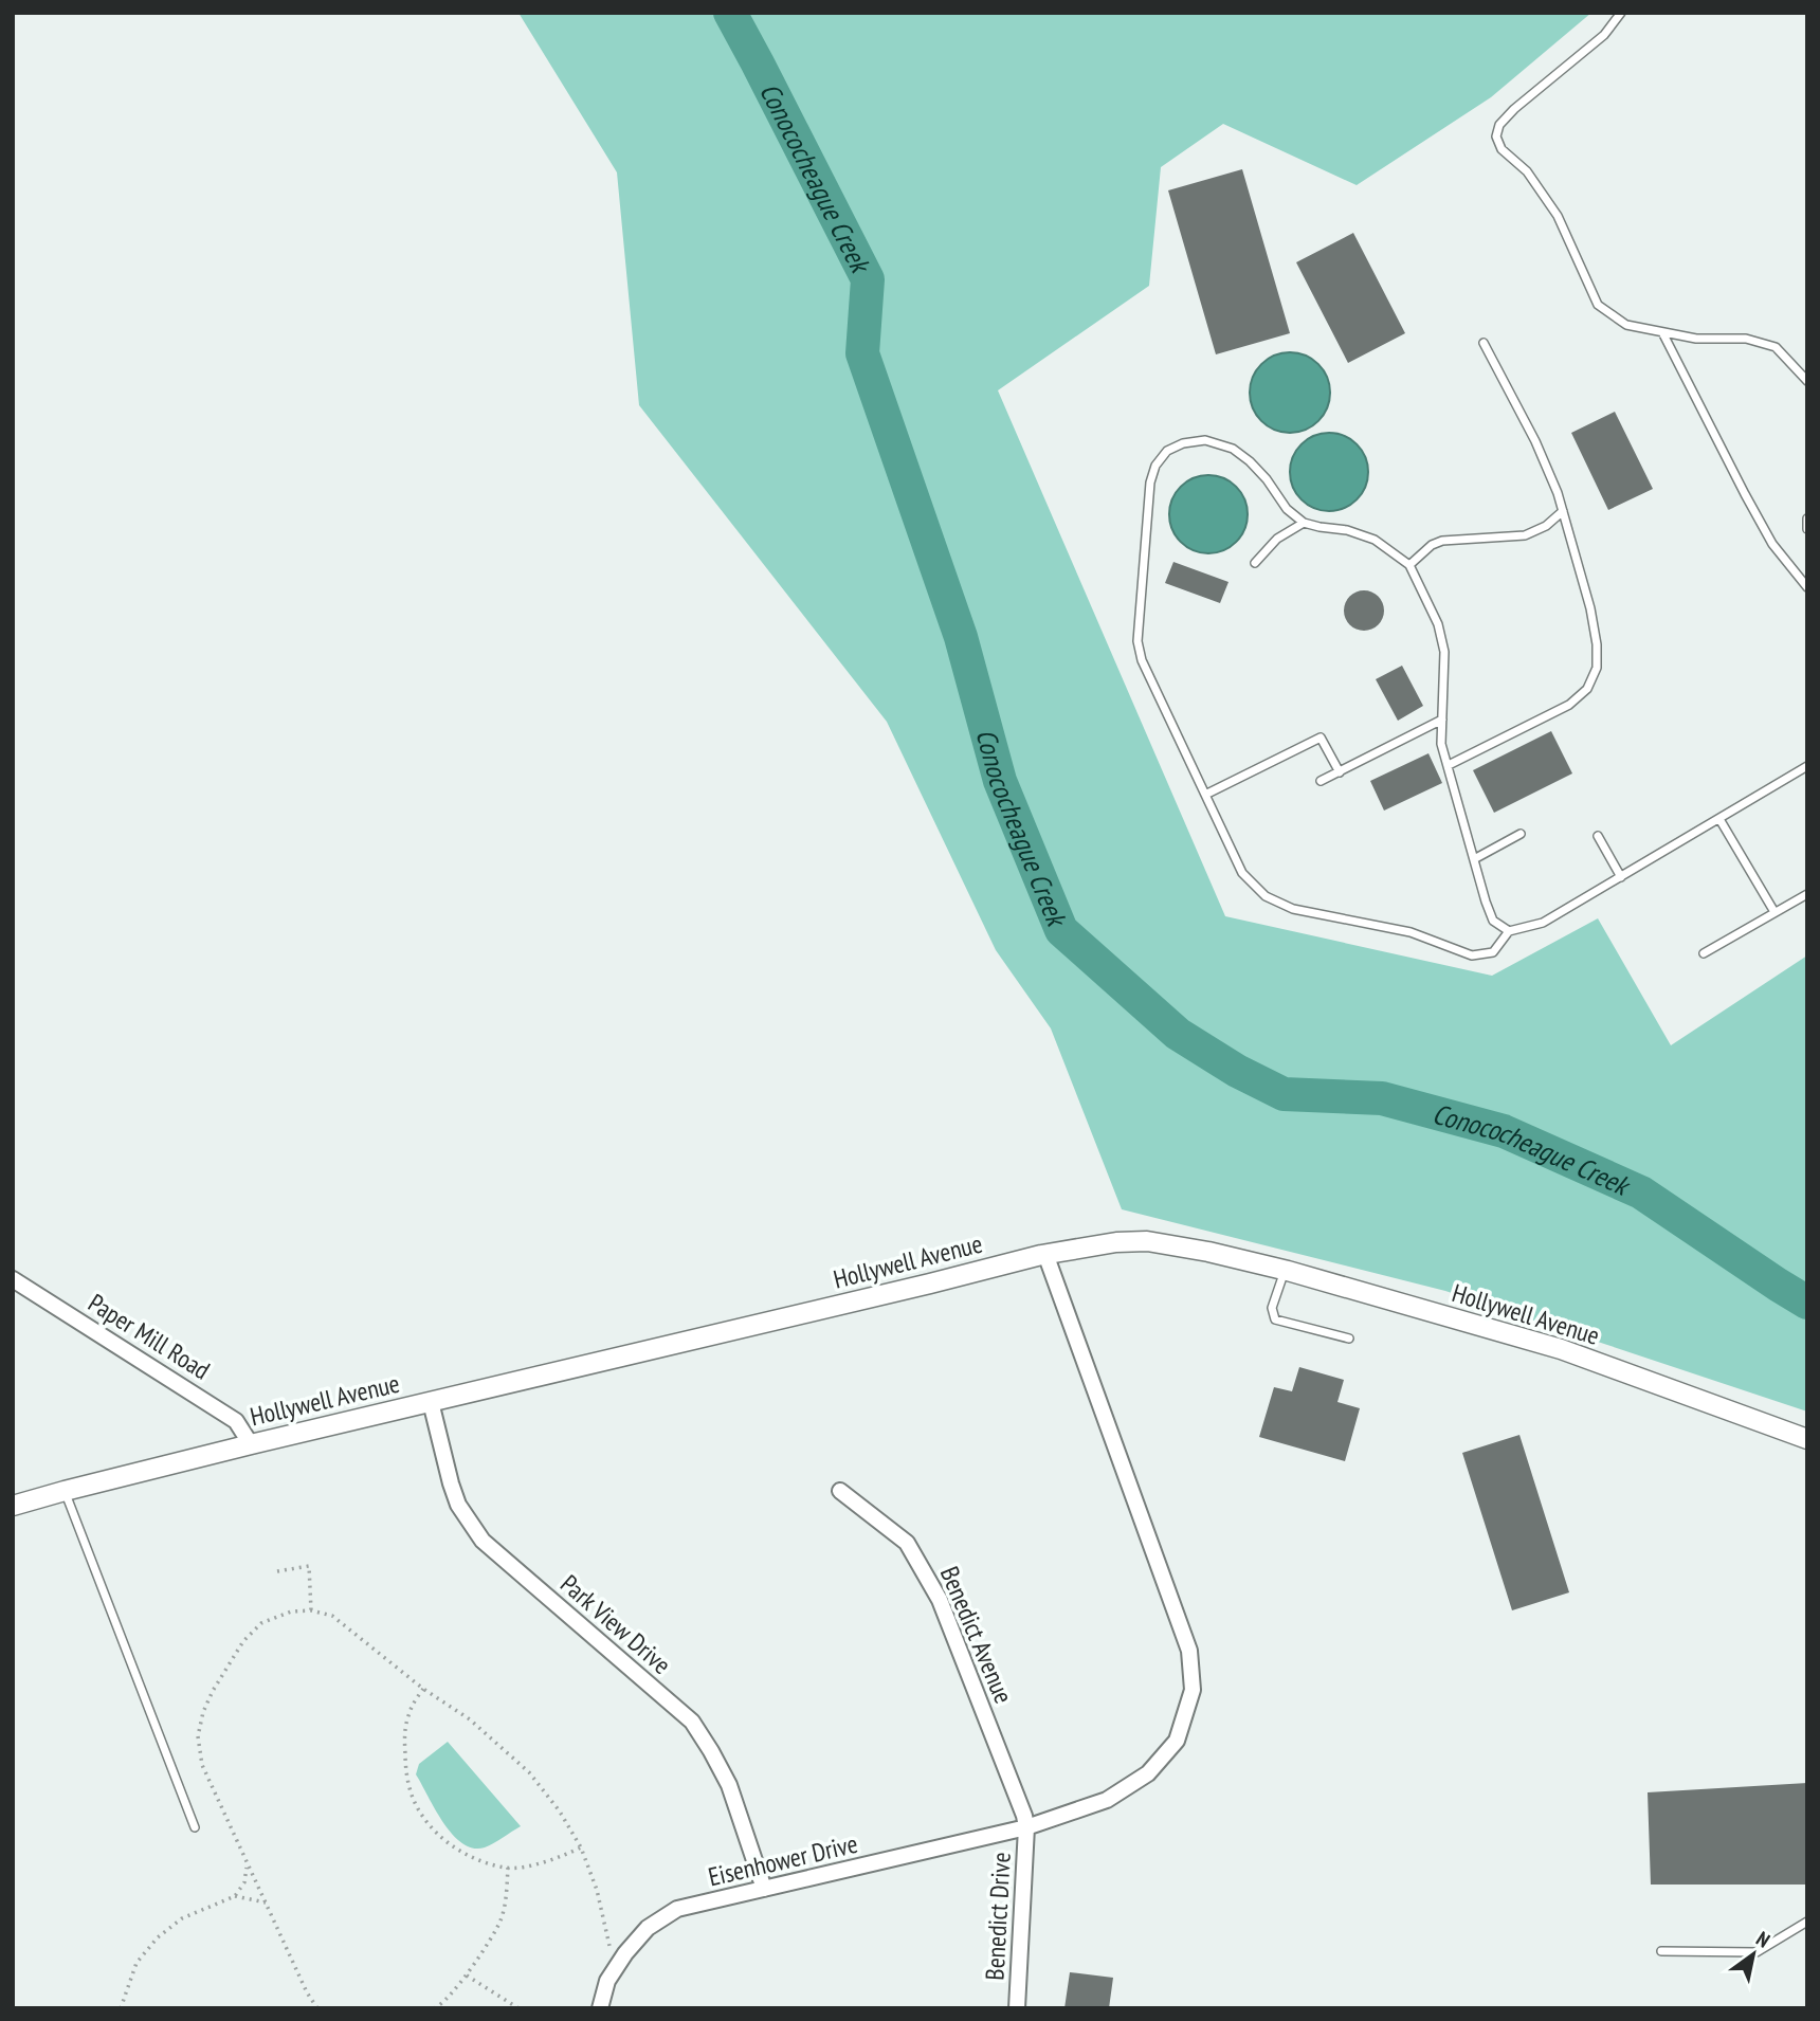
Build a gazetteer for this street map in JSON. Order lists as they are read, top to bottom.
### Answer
{
  "streets": {
    "street": [
      "Hollywell Avenue",
      "Paper Mill Road",
      "Park View Drive",
      "Benedict Avenue",
      "Eisenhower Drive",
      "Benedict Drive"
    ]
  },
  "crossings": [
    ["Hollywell Avenue", "Paper Mill Road"],
    ["Hollywell Avenue", "Park View Drive"],
    ["Hollywell Avenue", "Eisenhower Drive"],
    ["Park View Drive", "Eisenhower Drive"],
    ["Benedict Avenue", "Eisenhower Drive"],
    ["Benedict Avenue", "Benedict Drive"],
    ["Eisenhower Drive", "Benedict Drive"]
  ],
  "water": ["Conococheague Creek"],
  "north": "top right"
}
